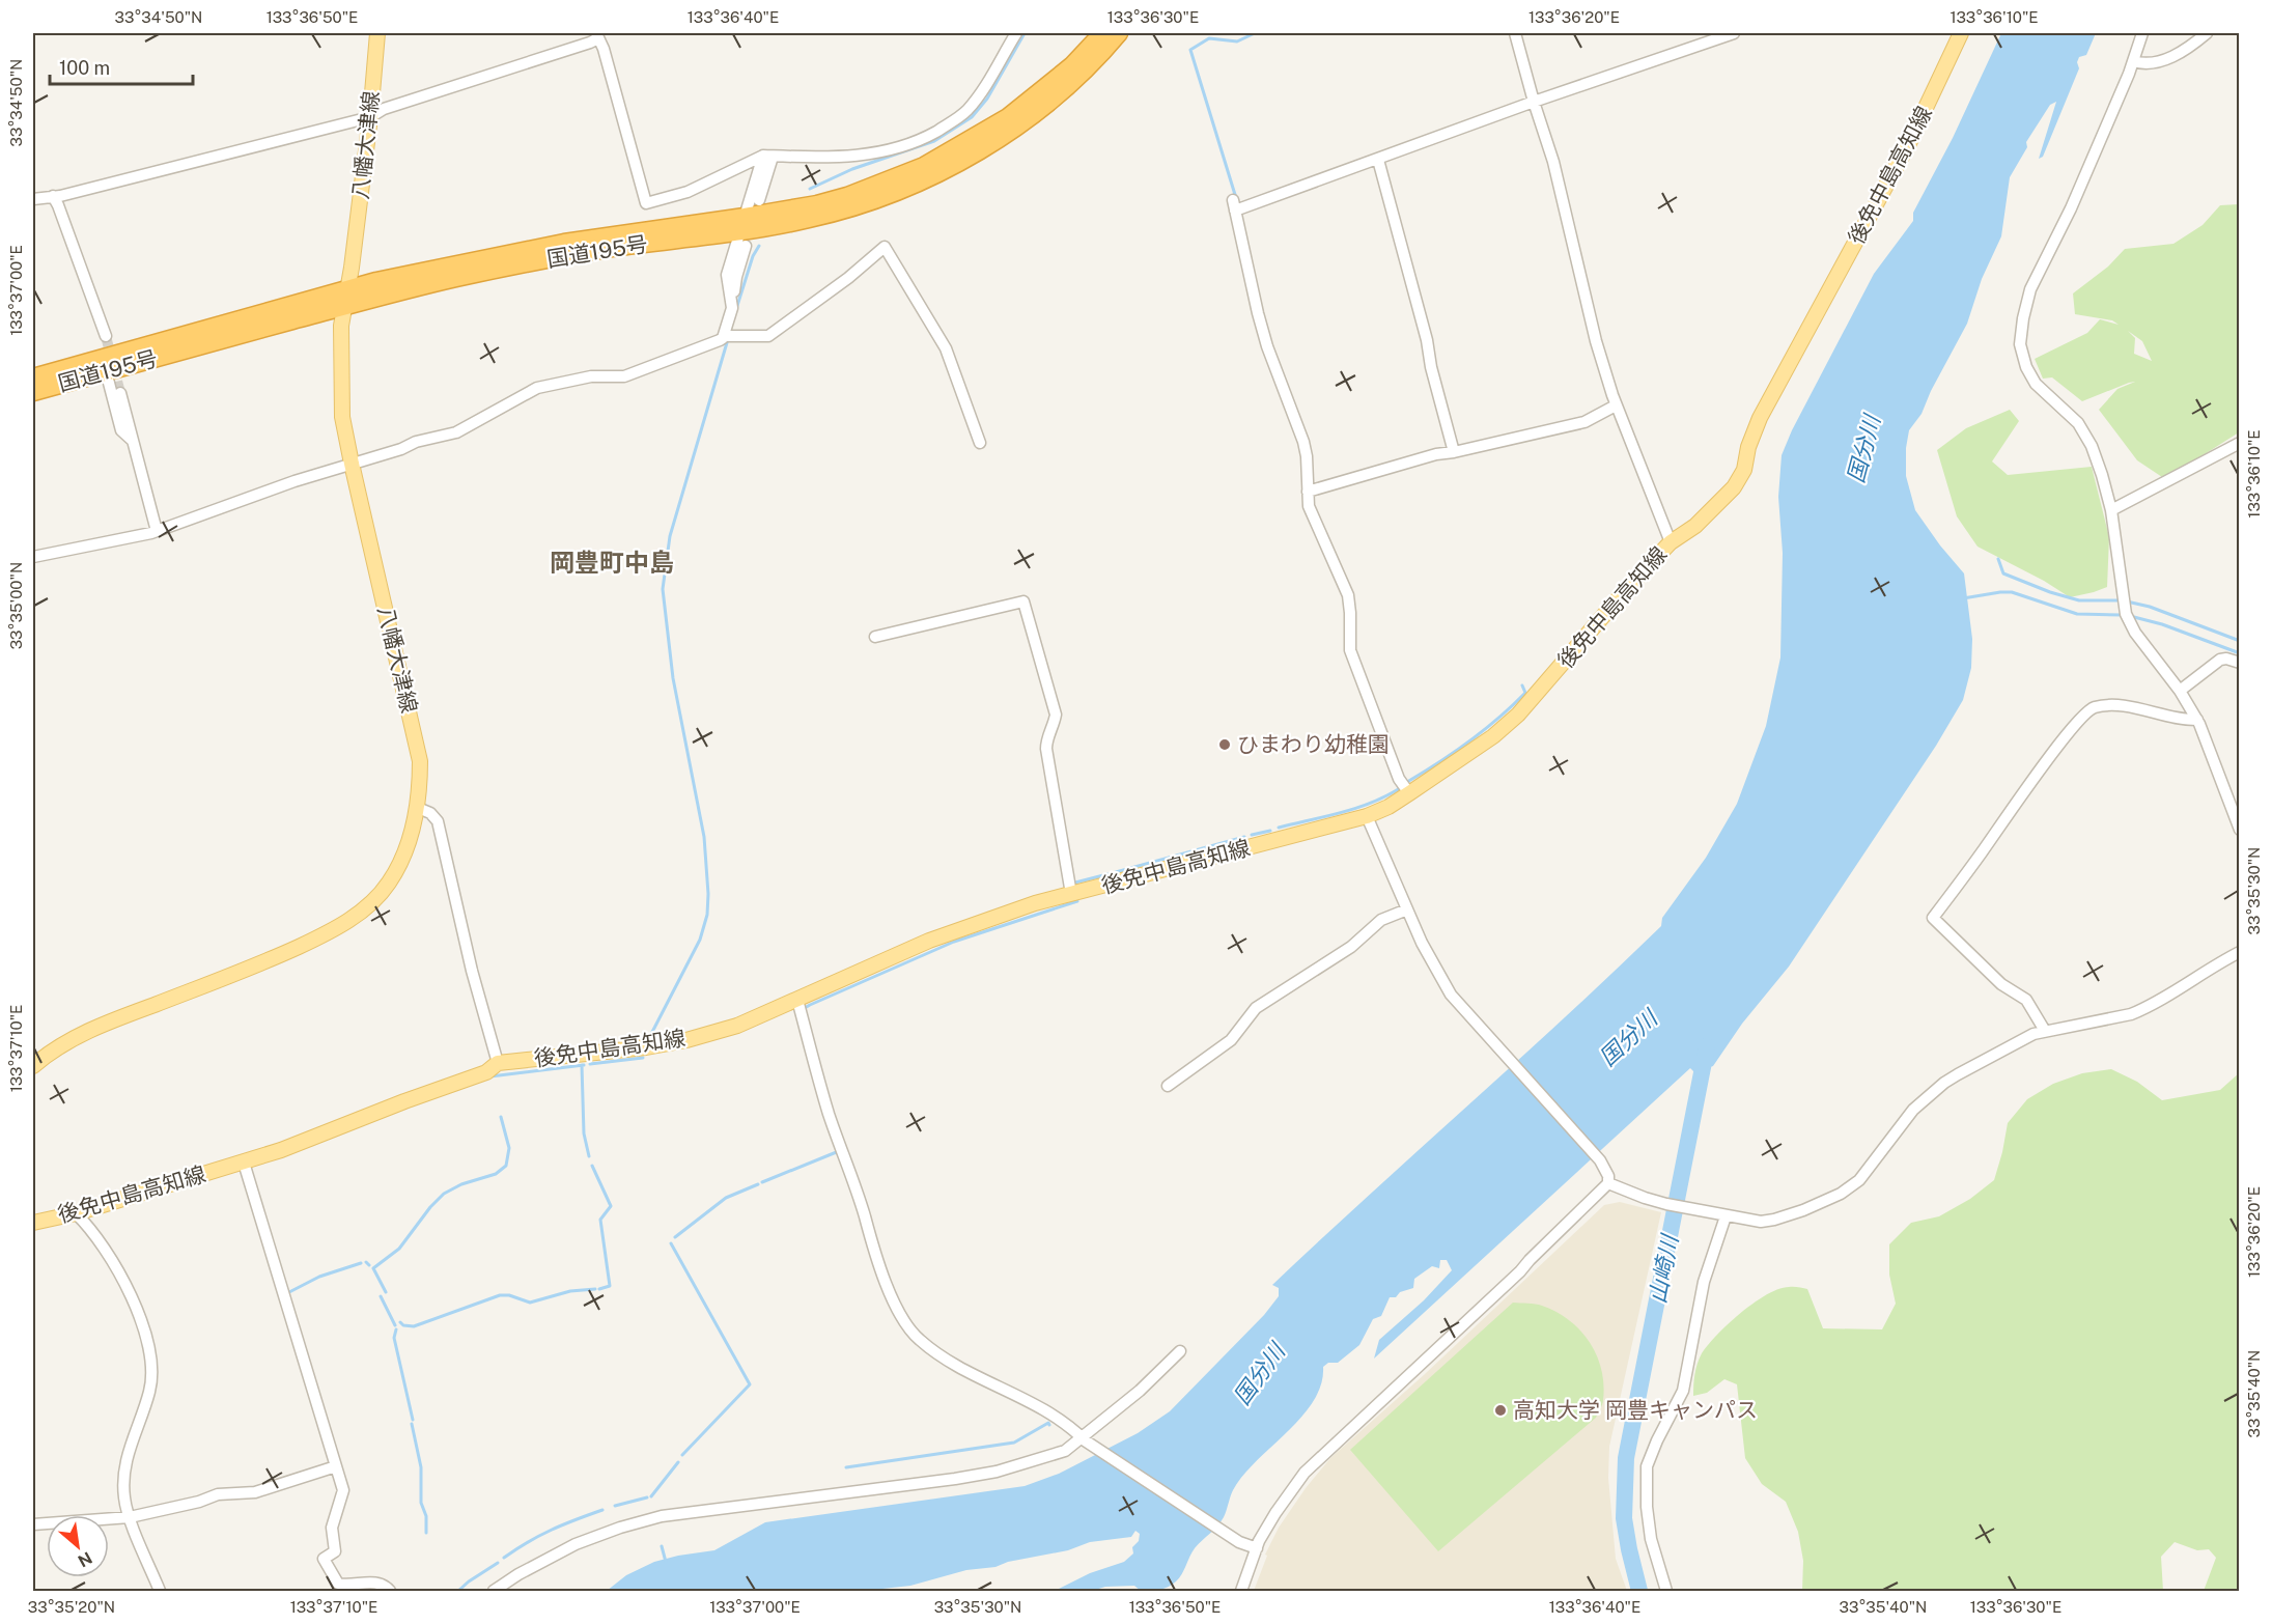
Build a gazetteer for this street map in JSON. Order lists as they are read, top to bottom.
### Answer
{
  "streets": {
    "highway": ["国道195号"],
    "main road": ["八幡大津線", "後免中島高知線"]
  },
  "crossings": [
    ["八幡大津線", "国道195号"]
  ],
  "districts": ["岡豊町中島"],
  "water": ["国分川", "山崎川"],
  "places": ["ひまわり幼稚園", "高知大学 岡豊キャンパス"],
  "scale_bar": "100 m",
  "north": "bottom right",
  "coordinates": [
    "33°34'50\"N",
    "133°36'50\"E",
    "133°36'40\"E",
    "133°36'30\"E",
    "133°36'20\"E",
    "133°36'10\"E",
    "133°37'00\"E",
    "33°35'00\"N",
    "33°35'30\"N",
    "133°37'10\"E",
    "33°35'40\"N",
    "33°35'20\"N"
  ]
}
